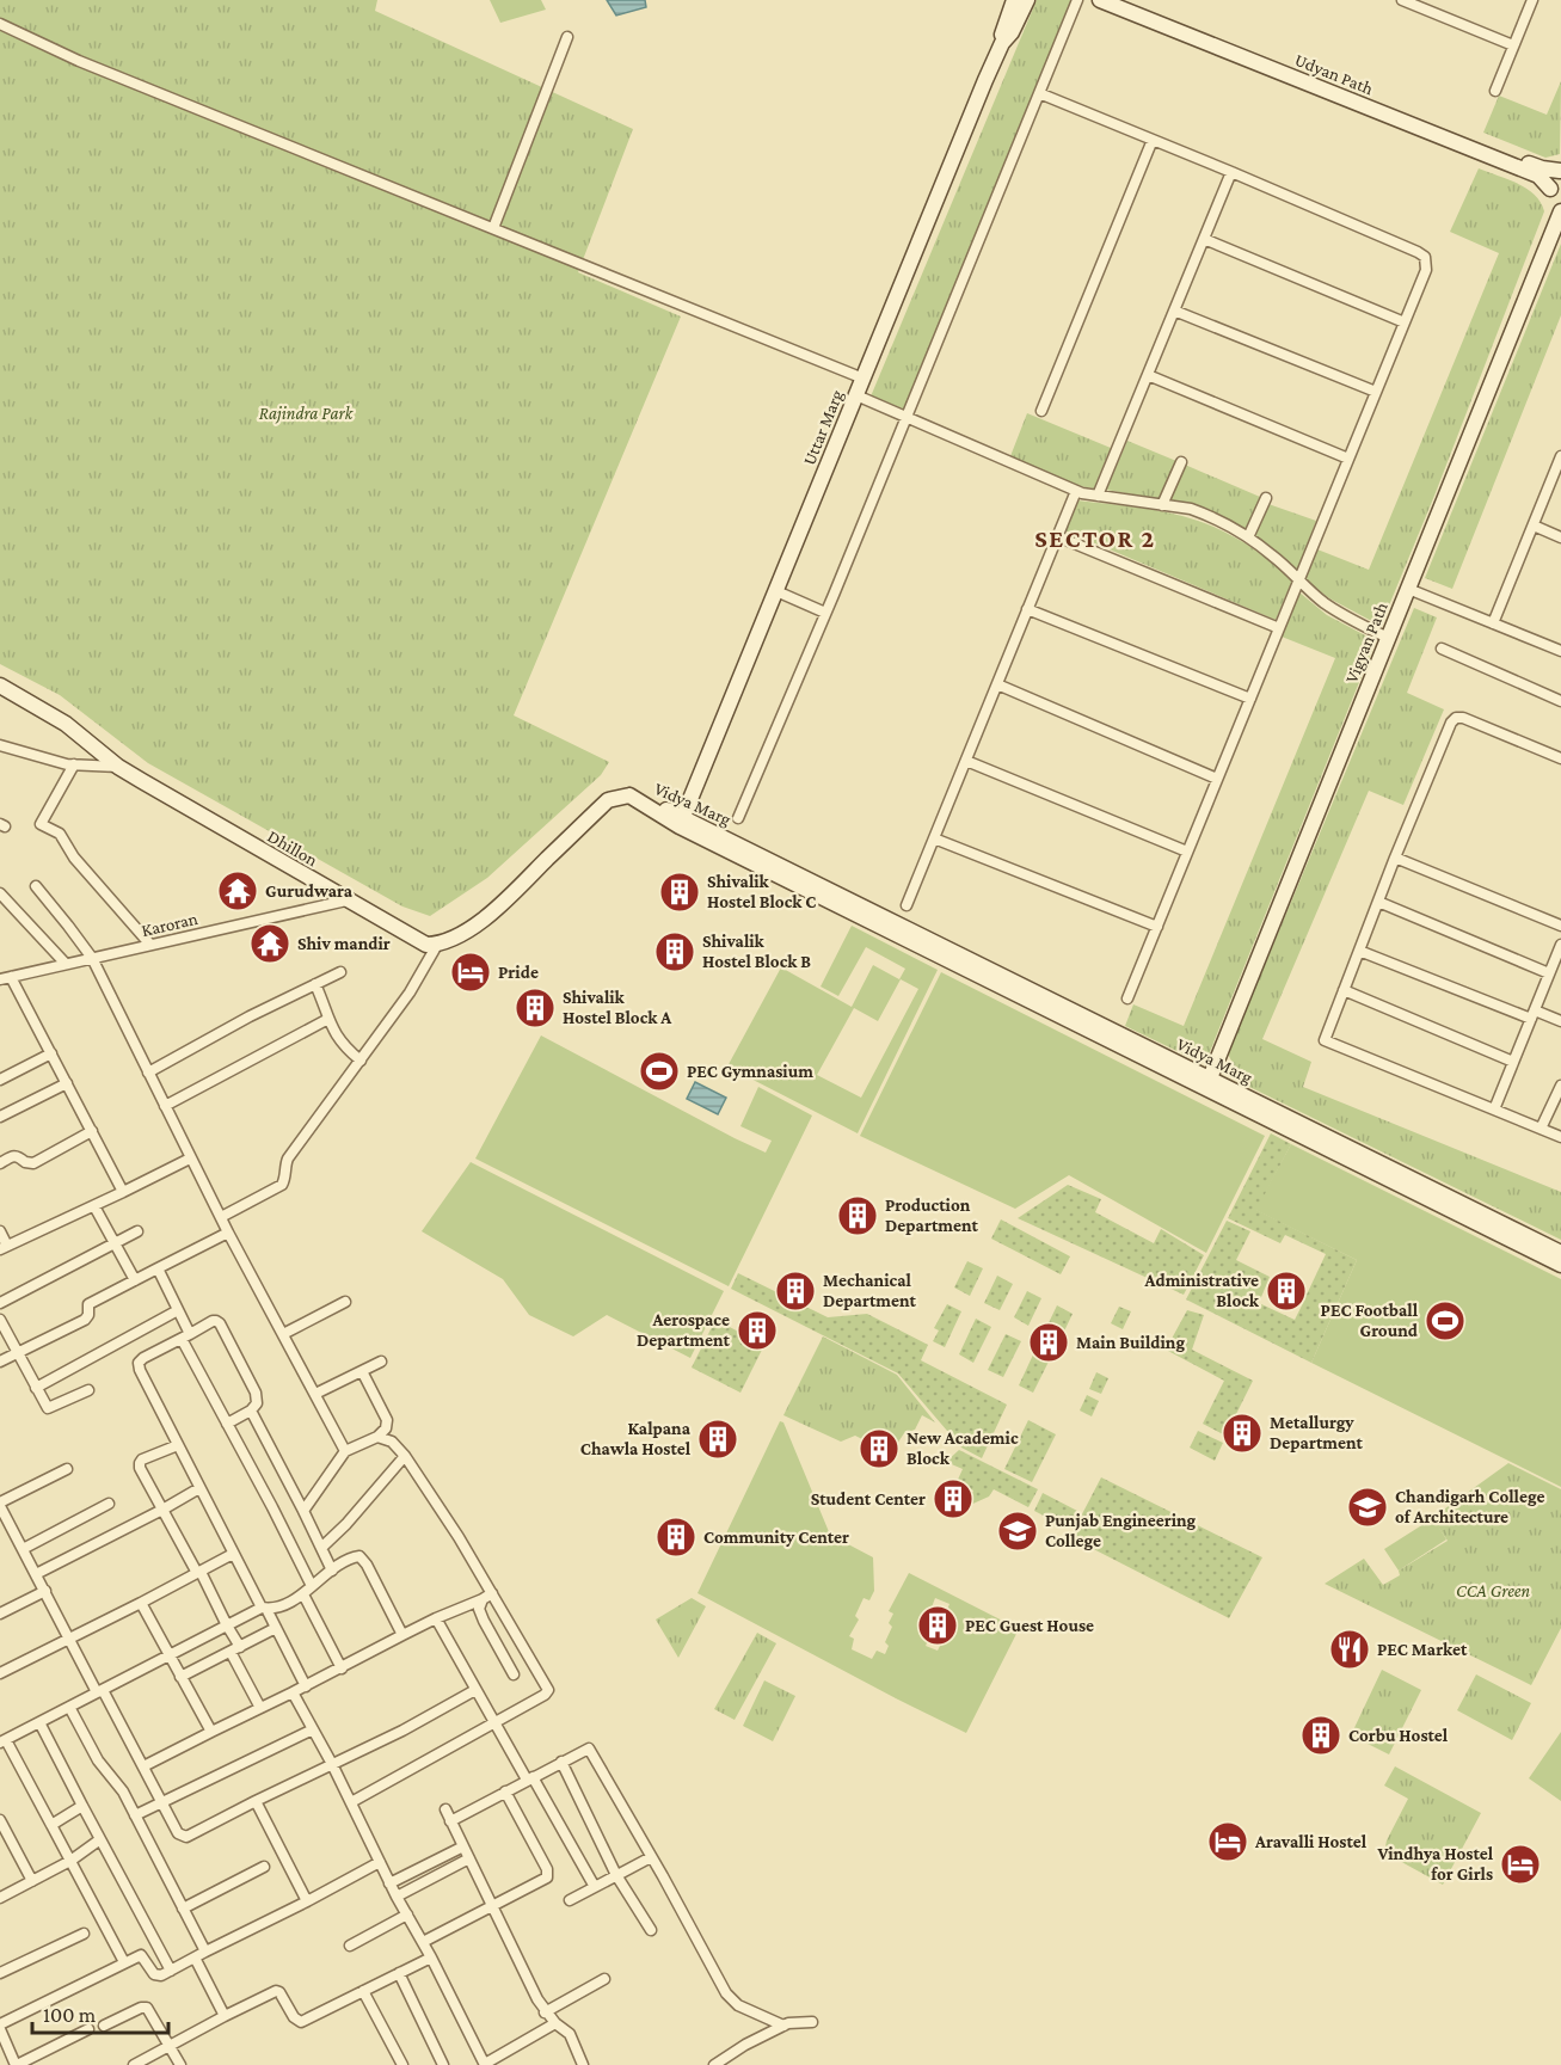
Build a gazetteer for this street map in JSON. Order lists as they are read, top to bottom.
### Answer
{
  "streets": {
    "main road": [
      "Udyan Path",
      "Uttar Marg",
      "Vigyan Path",
      "Vidya Marg",
      "Dhillon"
    ],
    "street": ["Karoran"]
  },
  "crossings": [
    ["Uttar Marg", "Vidya Marg"],
    ["Vigyan Path", "Vidya Marg"],
    ["Vidya Marg", "Dhillon"],
    ["Dhillon", "Karoran"]
  ],
  "districts": ["SECTOR 2"],
  "parks": ["Rajindra Park", "CCA Green"],
  "places": {
    "temple": ["Gurudwara", "Shiv mandir"],
    "building": [
      "Shivalik Hostel Block C",
      "Shivalik Hostel Block B",
      "Shivalik Hostel Block A",
      "Production Department",
      "Mechanical Department",
      "Administrative Block",
      "Aerospace Department",
      "Main Building",
      "Metallurgy Department",
      "Kalpana Chawla Hostel",
      "New Academic Block",
      "Student Center",
      "Community Center",
      "PEC Guest House",
      "Corbu Hostel"
    ],
    "hotel": ["Pride", "Aravalli Hostel", "Vindhya Hostel for Girls"],
    "sports": ["PEC Gymnasium", "PEC Football Ground"],
    "school or university": ["Chandigarh College of Architecture", "Punjab Engineering College"],
    "restaurant": ["PEC Market"]
  },
  "scale_bar": "100 m"
}
